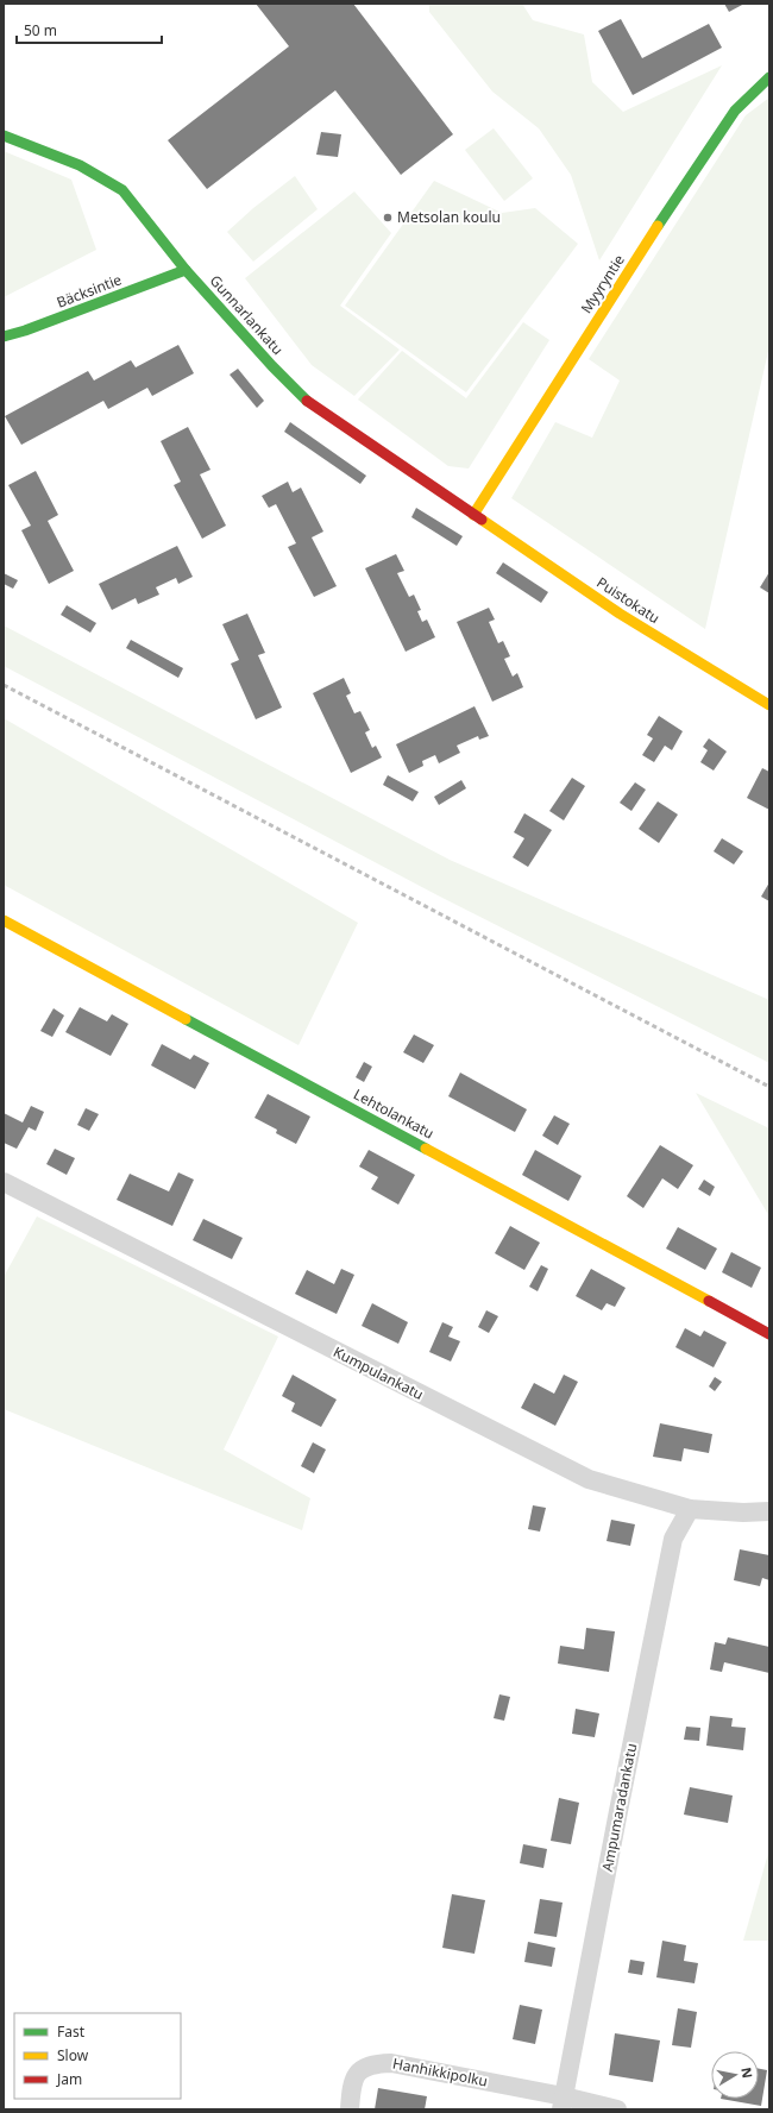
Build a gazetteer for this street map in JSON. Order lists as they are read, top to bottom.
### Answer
{
  "streets": {
    "street": [
      "Myyryntie",
      "Bäcksintie",
      "Gunnarlankatu",
      "Puistokatu",
      "Lehtolankatu",
      "Kumpulankatu",
      "Ampumaradankatu",
      "Hanhikkipolku"
    ]
  },
  "crossings": [
    ["Myyryntie", "Gunnarlankatu"],
    ["Myyryntie", "Puistokatu"],
    ["Bäcksintie", "Gunnarlankatu"],
    ["Gunnarlankatu", "Puistokatu"],
    ["Kumpulankatu", "Ampumaradankatu"],
    ["Ampumaradankatu", "Hanhikkipolku"]
  ],
  "places": ["Metsolan koulu"],
  "legend": ["Fast", "Slow", "Jam"],
  "scale_bar": "50 m",
  "north": "right"
}
